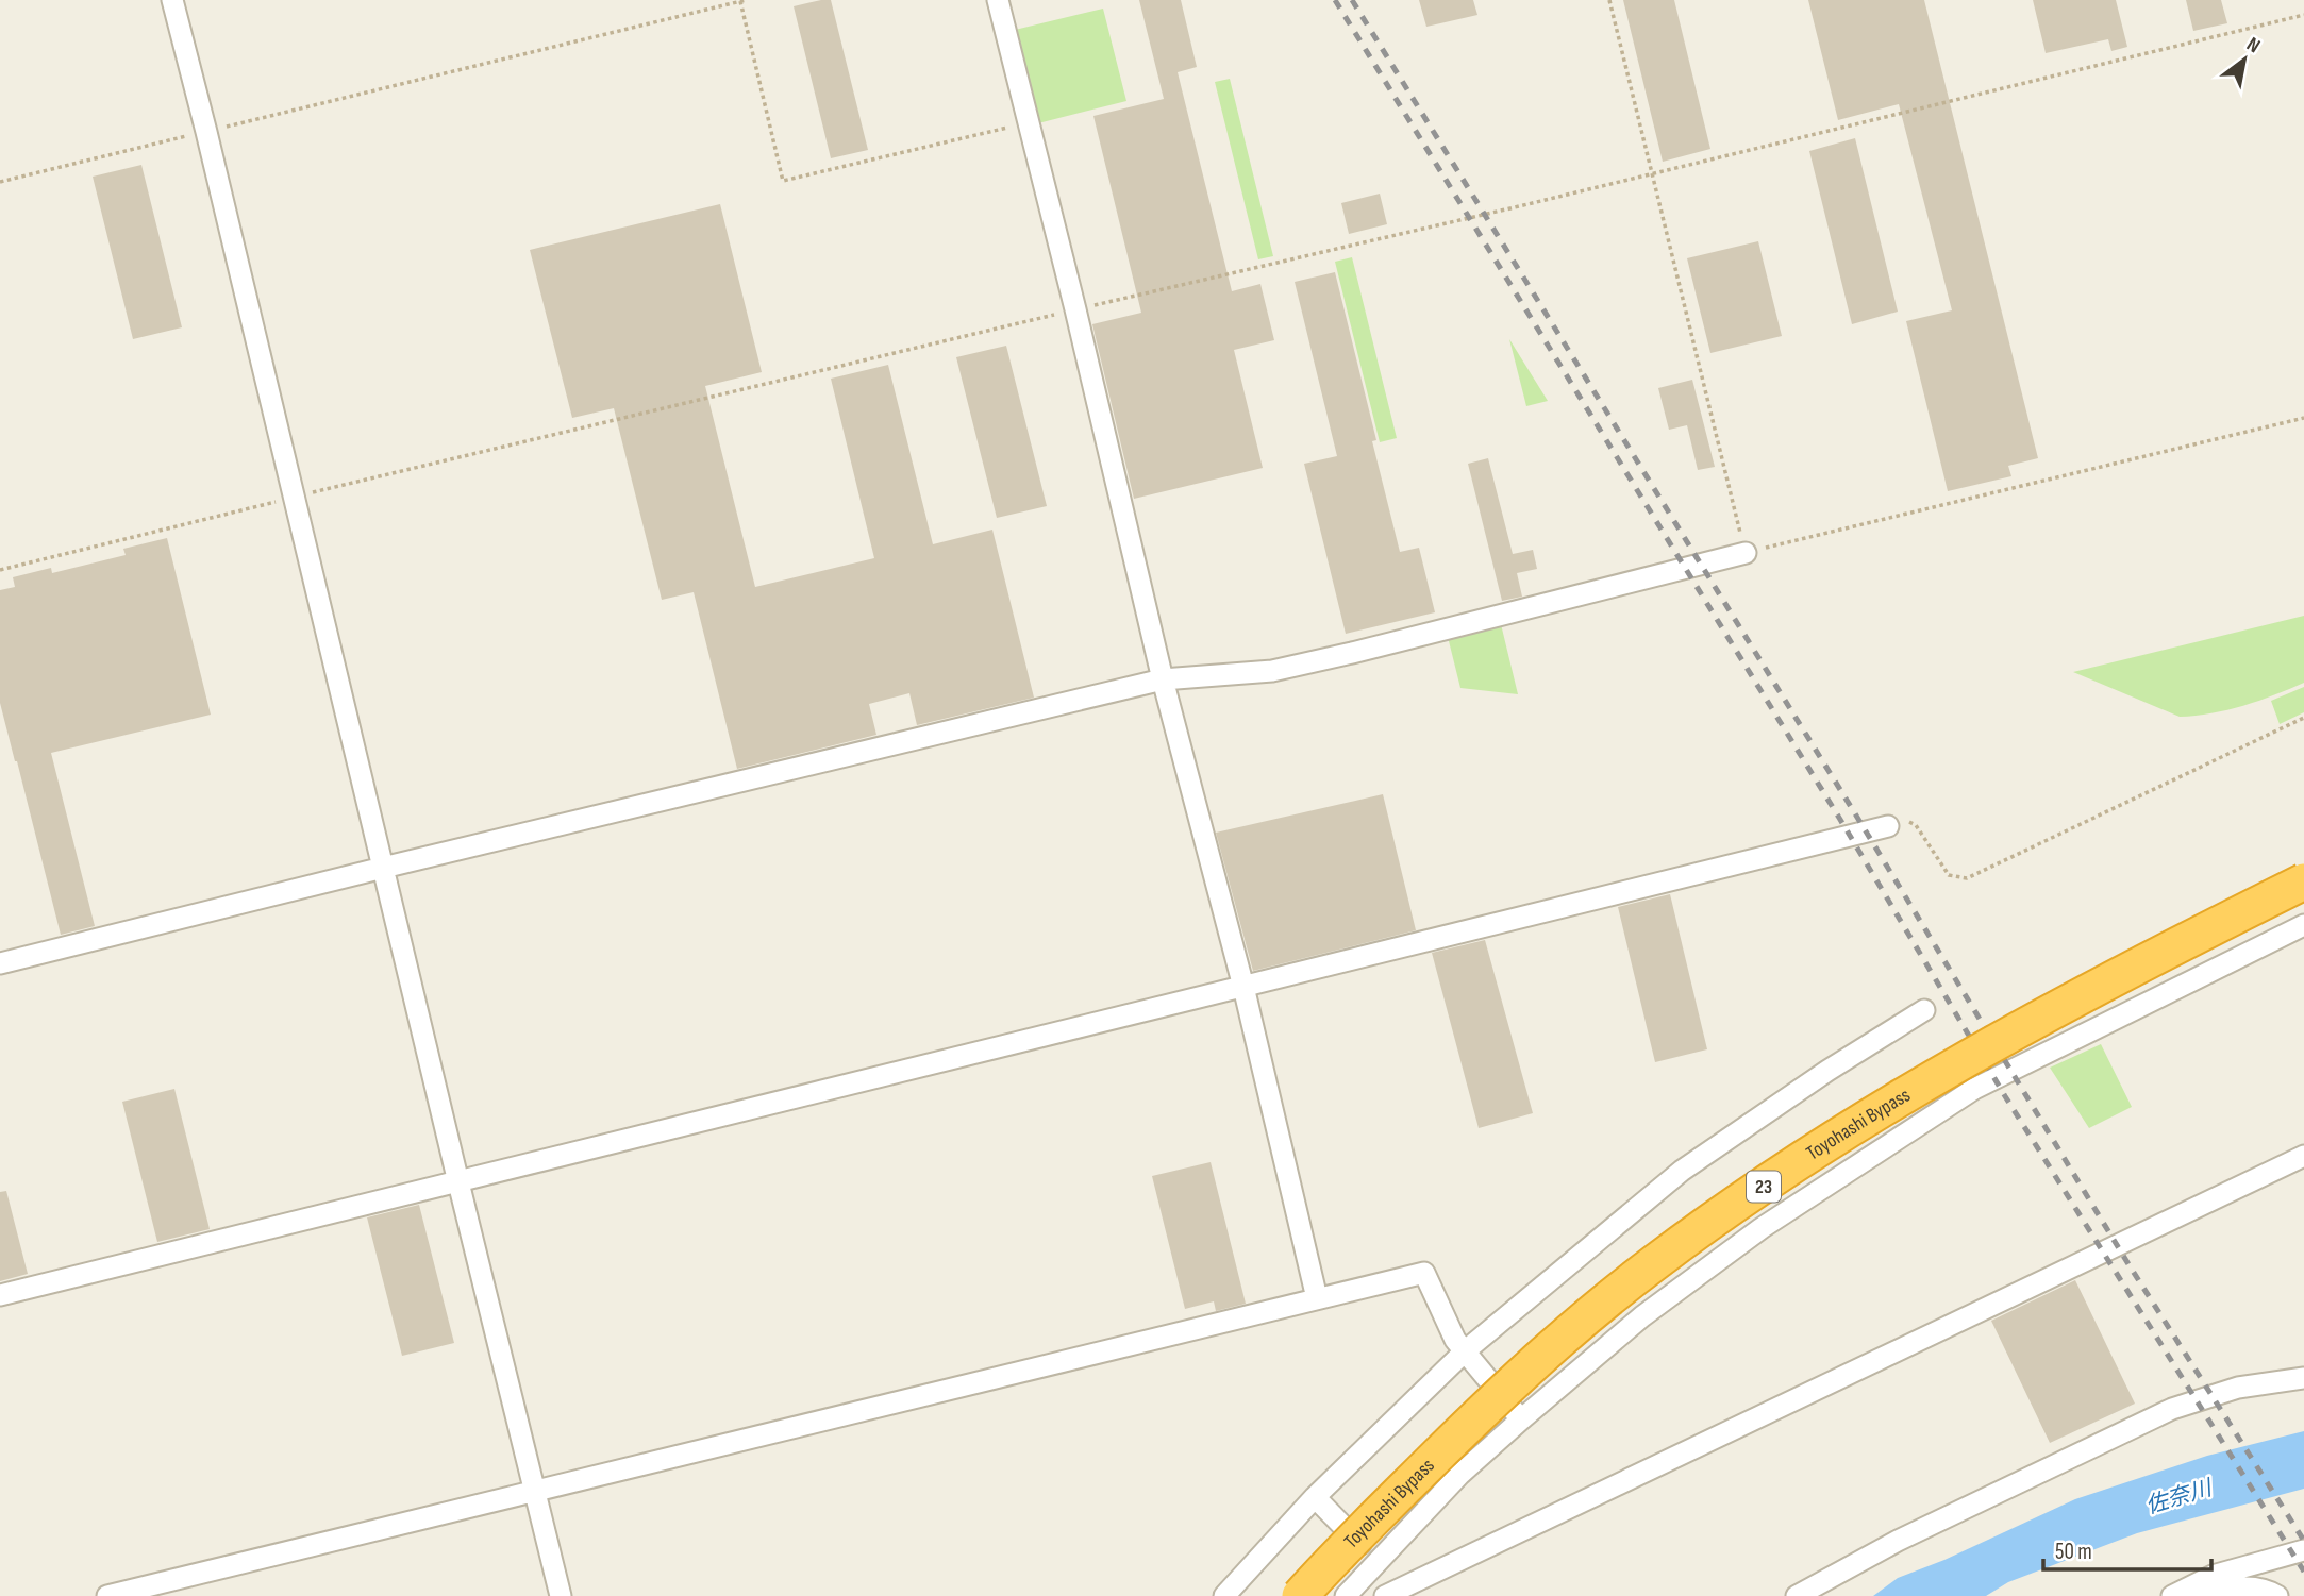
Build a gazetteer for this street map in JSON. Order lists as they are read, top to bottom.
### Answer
{
  "streets": {
    "highway": ["Toyohashi Bypass", "23"]
  },
  "water": ["佐奈川"],
  "scale_bar": "50 m",
  "north": "top right"
}
